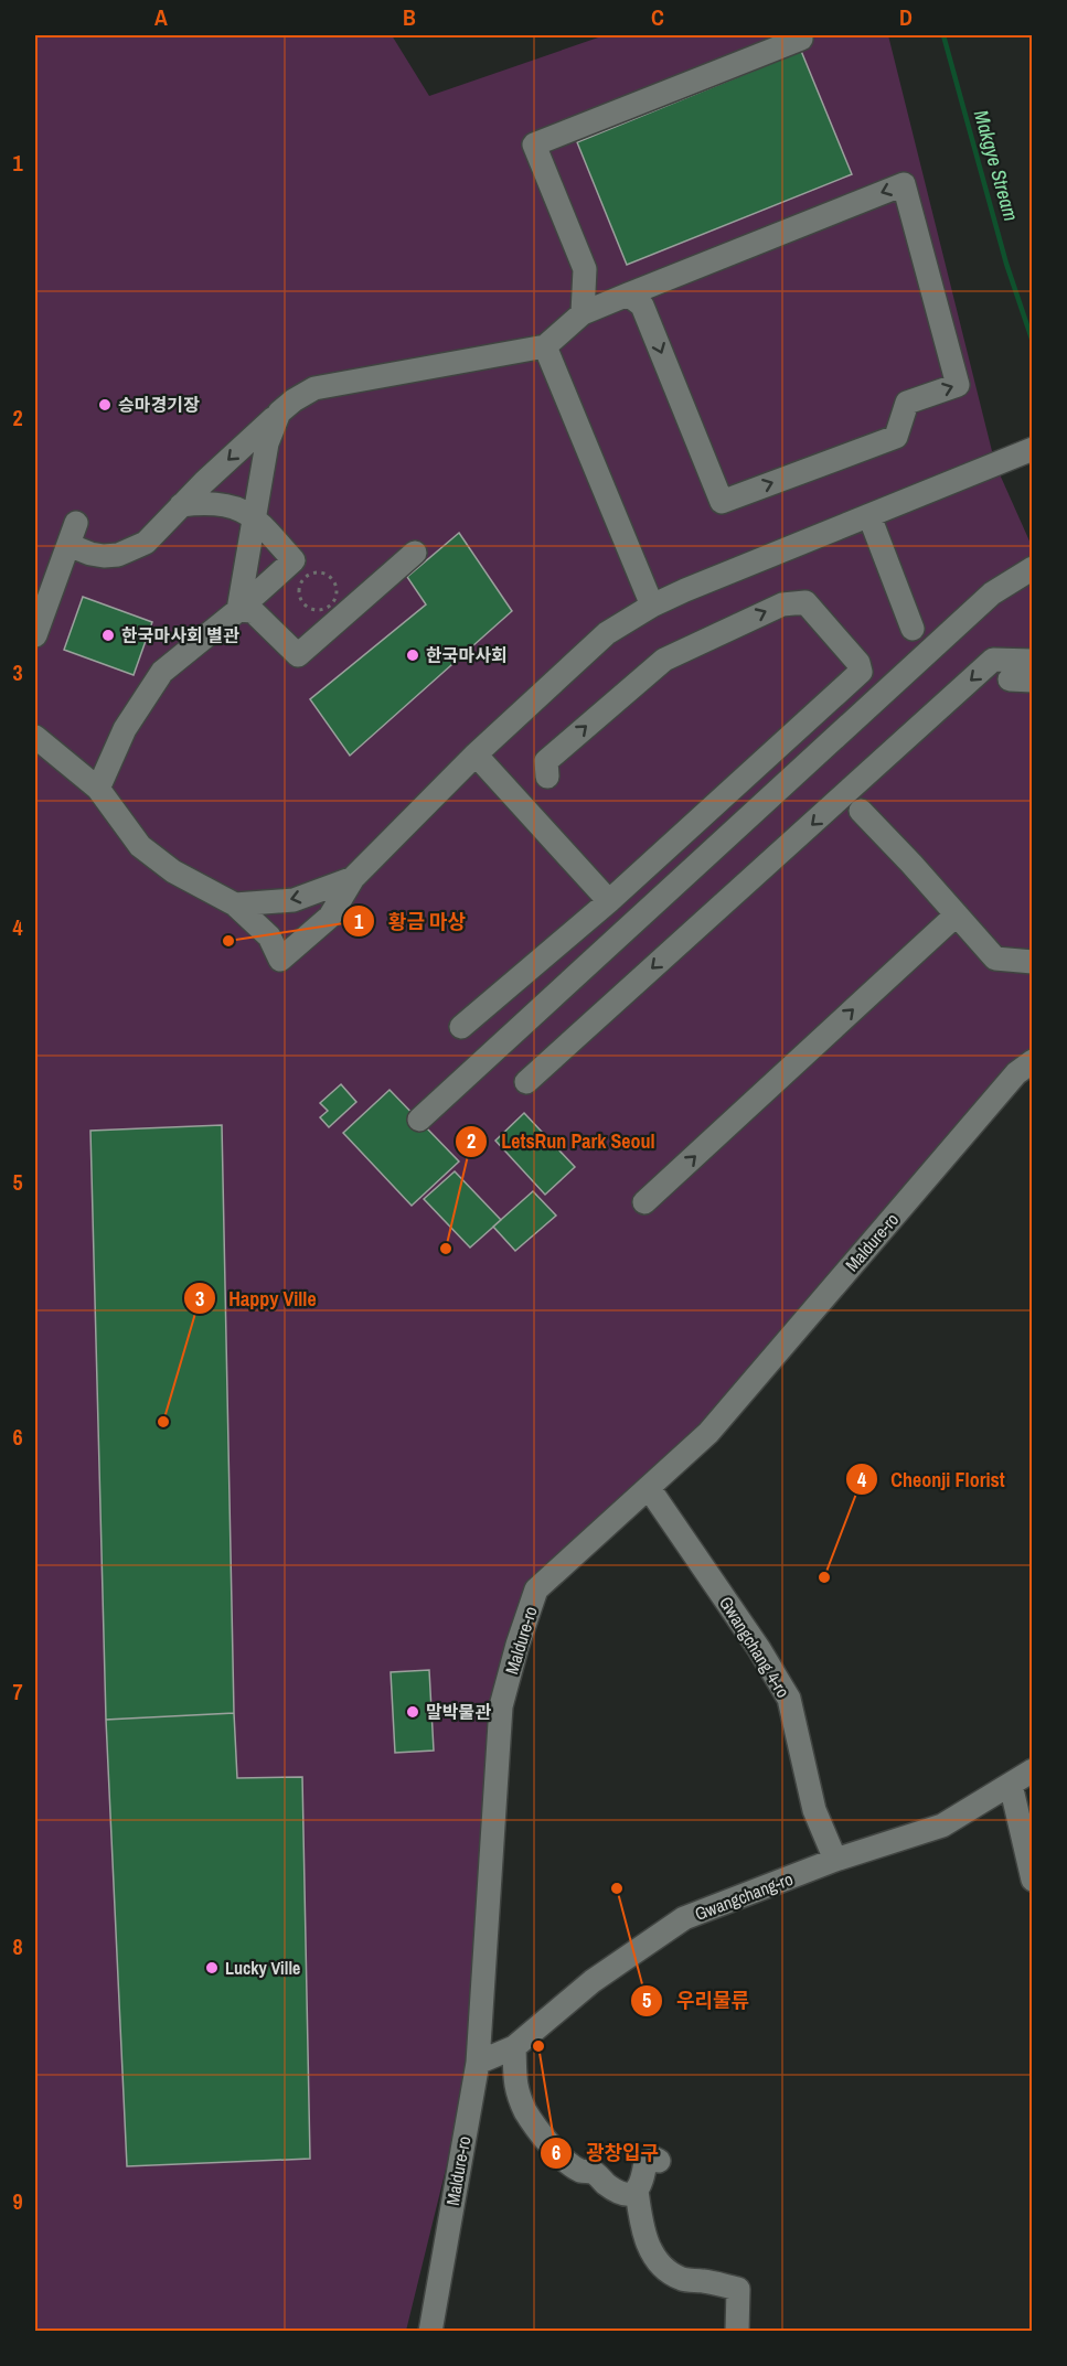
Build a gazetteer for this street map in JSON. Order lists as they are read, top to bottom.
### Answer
{
  "streets": {
    "street": ["Maldure-ro", "Gwangchang 4-ro", "Gwangchang-ro"]
  },
  "crossings": [
    ["Maldure-ro", "Gwangchang 4-ro"],
    ["Maldure-ro", "Gwangchang-ro"],
    ["Gwangchang 4-ro", "Gwangchang-ro"]
  ],
  "water": ["Makgye Stream"],
  "places": [
    "승마경기장",
    "한국마사회 별관",
    "한국마사회",
    "황금 마상",
    "LetsRun Park Seoul",
    "Happy Ville",
    "Cheonji Florist",
    "말박물관",
    "우리물류",
    "Lucky Ville",
    "광창입구"
  ],
  "grid": {
    "columns": [
      "A",
      "B",
      "C",
      "D"
    ],
    "rows": [
      "1",
      "2",
      "3",
      "4",
      "5",
      "6",
      "7",
      "8",
      "9"
    ]
  }
}
